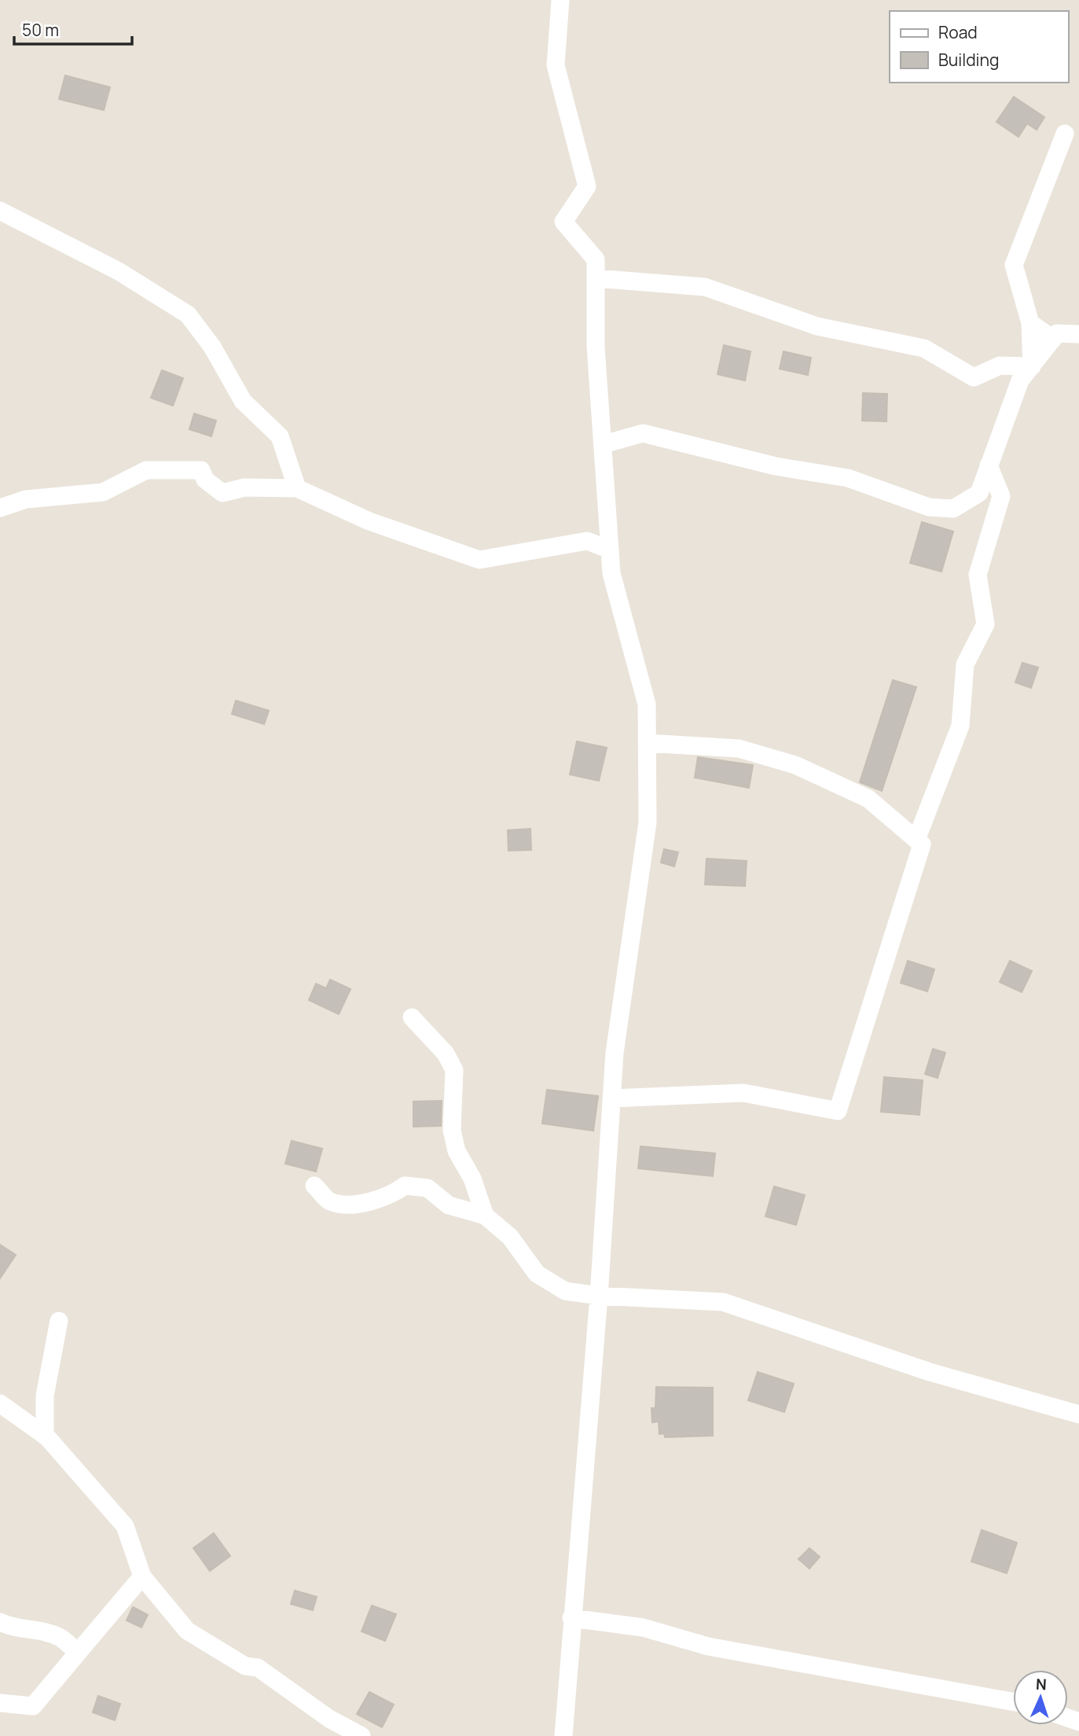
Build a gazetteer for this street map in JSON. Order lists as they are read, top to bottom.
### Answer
{
  "legend": ["Road", "Building"],
  "scale_bar": "50 m",
  "north": "top"
}
